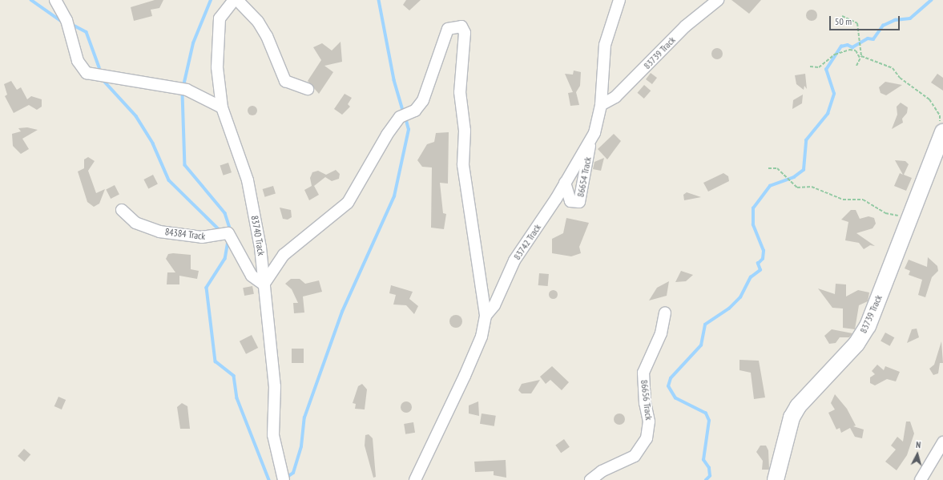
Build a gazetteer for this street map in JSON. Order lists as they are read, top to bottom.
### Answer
{
  "streets": {
    "street": [
      "83739 Track",
      "86654 Track",
      "84384 Track",
      "83740 Track",
      "83742 Track",
      "86656 Track"
    ]
  },
  "crossings": [
    ["83739 Track", "83742 Track"],
    ["86654 Track", "83742 Track"],
    ["84384 Track", "83740 Track"]
  ],
  "scale_bar": "50 m",
  "north": "top"
}
